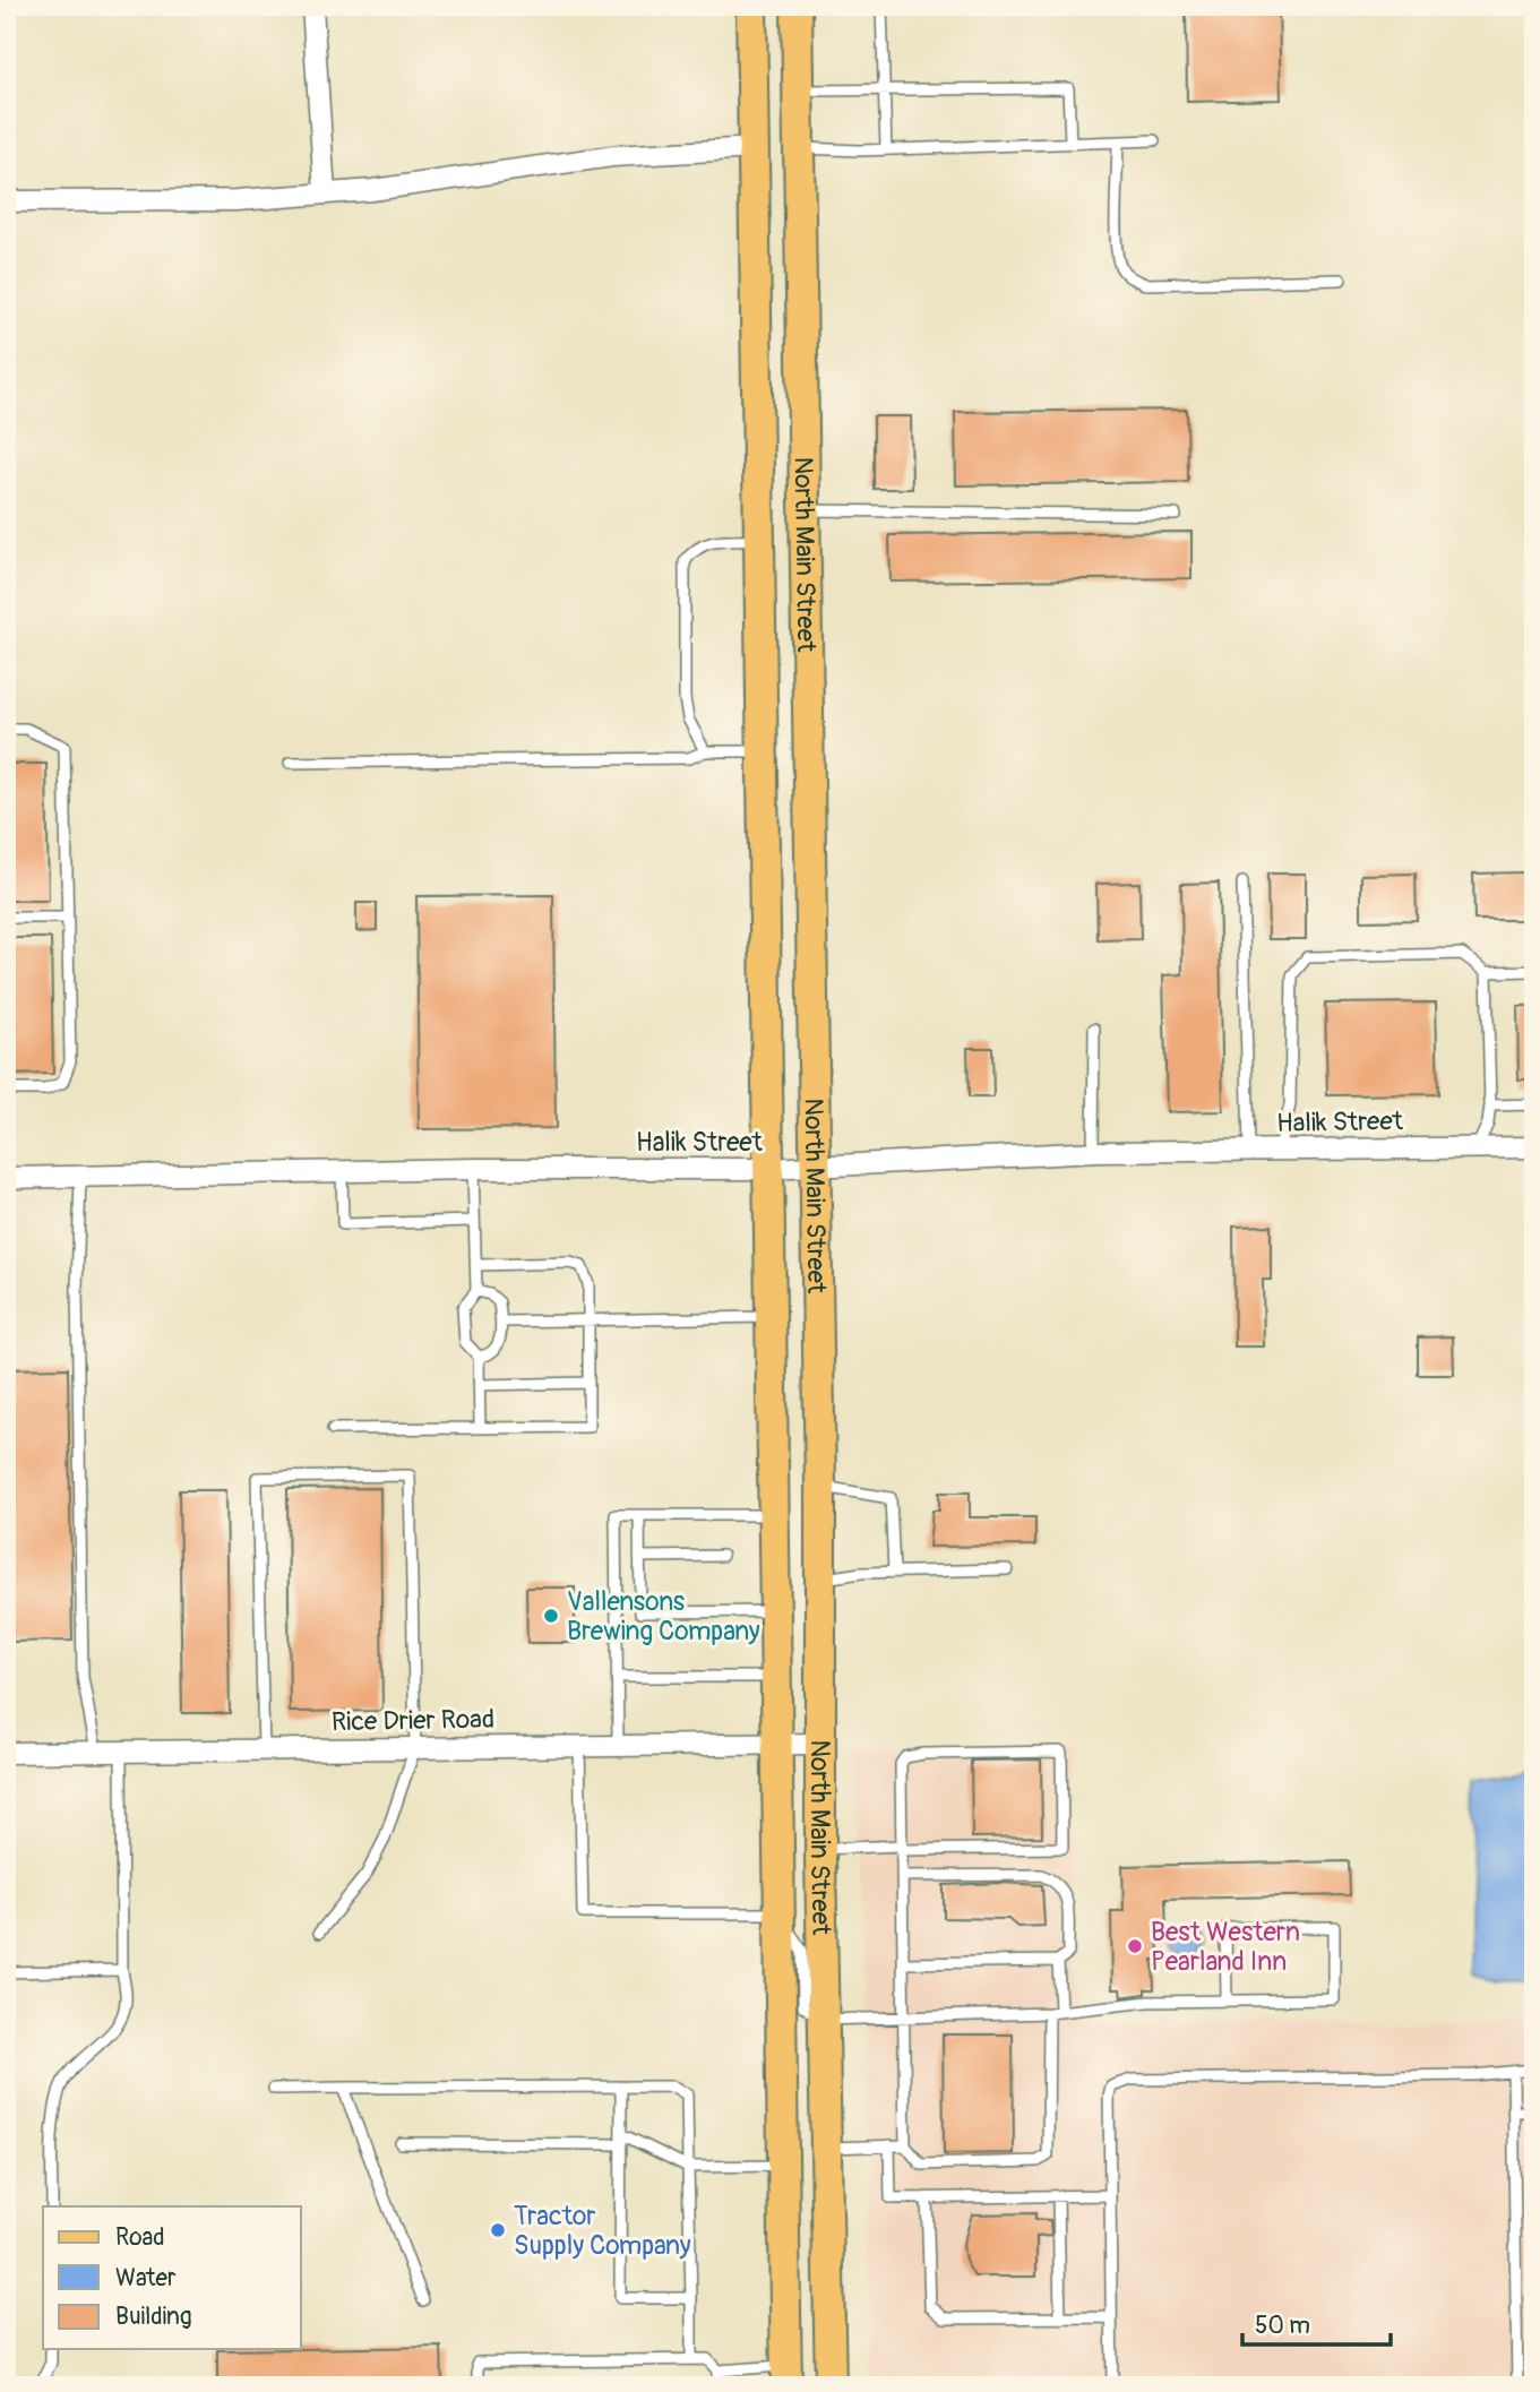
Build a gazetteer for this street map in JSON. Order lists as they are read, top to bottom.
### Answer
{
  "streets": {
    "main road": ["North Main Street"],
    "street": ["Halik Street", "Rice Drier Road"]
  },
  "crossings": [
    ["North Main Street", "Halik Street"],
    ["North Main Street", "Rice Drier Road"]
  ],
  "places": ["Vallensons Brewing Company", "Best Western Pearland Inn", "Tractor Supply Company"],
  "legend": ["Road", "Water", "Building"],
  "scale_bar": "50 m"
}
